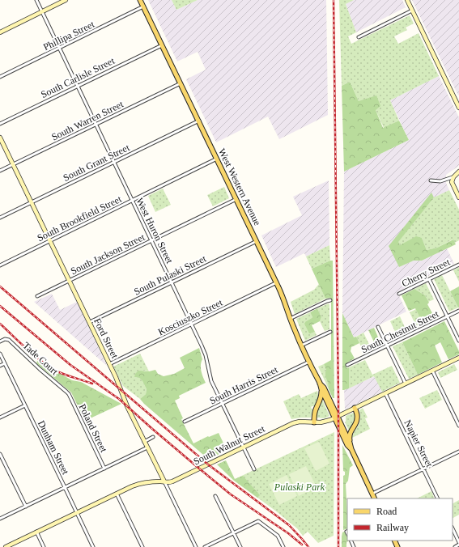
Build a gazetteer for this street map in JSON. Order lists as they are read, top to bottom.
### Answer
{
  "streets": {
    "main road": ["West Western Avenue"],
    "street": [
      "Phillipa Street",
      "South Carlisle Street",
      "South Warren Street",
      "South Grant Street",
      "South Brookfield Street",
      "West Huron Street",
      "South Jackson Street",
      "Cherry Street",
      "South Pulaski Street",
      "Kosciuszko Street",
      "South Chestnut Street",
      "Ford Street",
      "Tade Court",
      "South Harris Street",
      "Poland Street",
      "Napier Street",
      "South Walnut Street",
      "Dunham Street"
    ]
  },
  "crossings": [
    ["Phillipa Street", "West Western Avenue"],
    ["Phillipa Street", "West Huron Street"],
    ["South Carlisle Street", "West Western Avenue"],
    ["South Carlisle Street", "West Huron Street"],
    ["South Warren Street", "West Western Avenue"],
    ["South Warren Street", "West Huron Street"],
    ["South Warren Street", "Ford Street"],
    ["South Grant Street", "West Western Avenue"],
    ["South Grant Street", "West Huron Street"],
    ["South Grant Street", "Ford Street"],
    ["West Western Avenue", "South Brookfield Street"],
    ["West Western Avenue", "South Jackson Street"],
    ["West Western Avenue", "South Pulaski Street"],
    ["West Western Avenue", "Kosciuszko Street"],
    ["West Western Avenue", "South Harris Street"],
    ["West Western Avenue", "South Walnut Street"],
    ["South Brookfield Street", "West Huron Street"],
    ["South Brookfield Street", "Ford Street"],
    ["West Huron Street", "South Jackson Street"],
    ["West Huron Street", "South Pulaski Street"],
    ["West Huron Street", "Kosciuszko Street"],
    ["West Huron Street", "South Harris Street"],
    ["West Huron Street", "South Walnut Street"],
    ["South Jackson Street", "Ford Street"],
    ["South Pulaski Street", "Ford Street"],
    ["Kosciuszko Street", "Ford Street"],
    ["Ford Street", "South Walnut Street"],
    ["Tade Court", "Poland Street"],
    ["Napier Street", "South Walnut Street"],
    ["South Walnut Street", "Dunham Street"]
  ],
  "parks": ["Pulaski Park"],
  "legend": ["Road", "Railway"]
}
